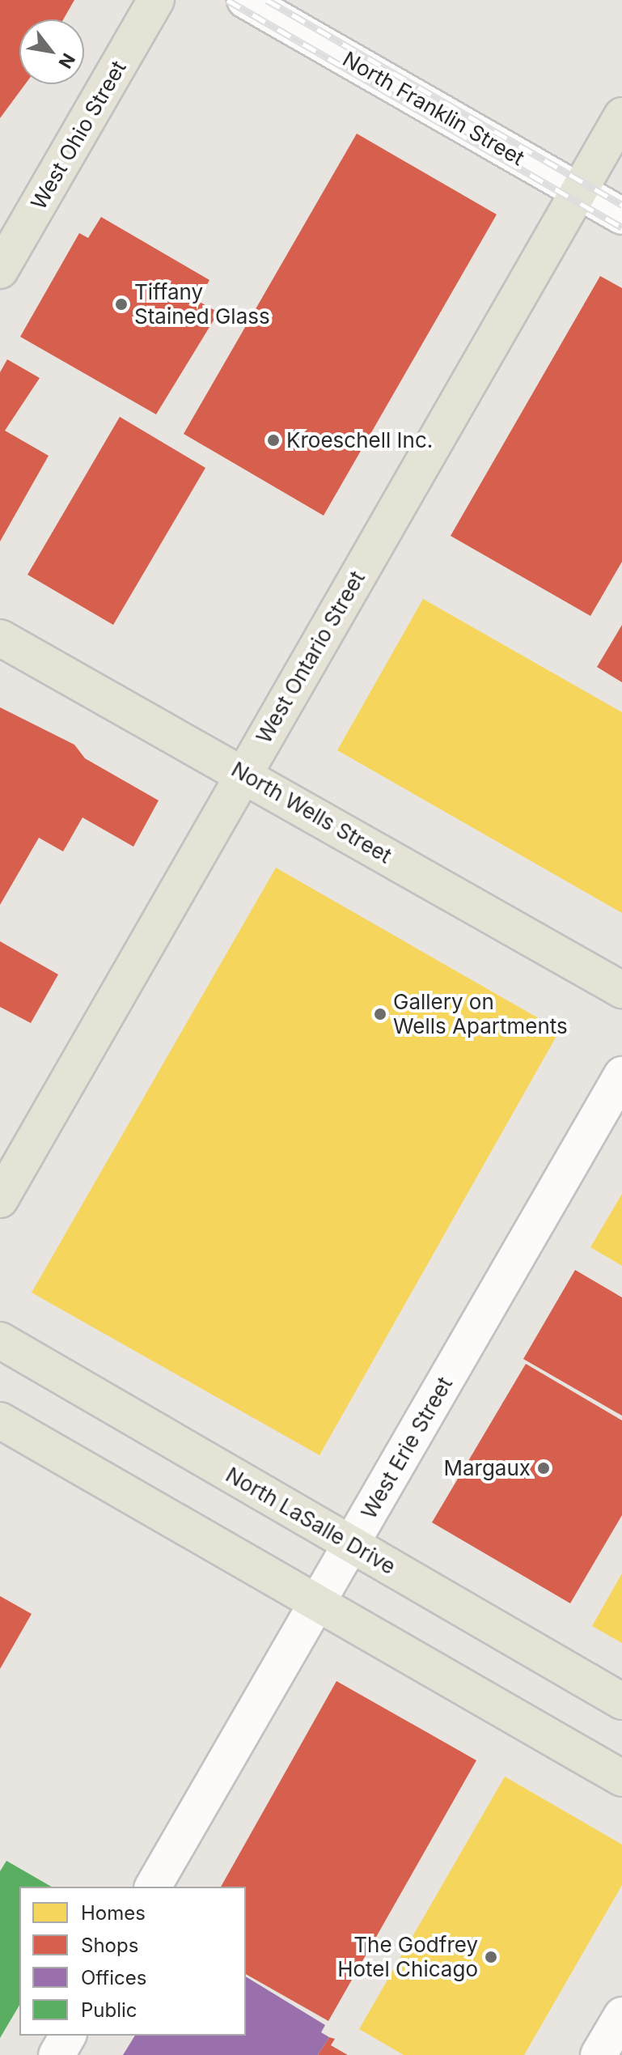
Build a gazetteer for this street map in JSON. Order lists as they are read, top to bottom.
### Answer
{
  "streets": {
    "main road": [
      "West Ohio Street",
      "West Ontario Street",
      "North Wells Street",
      "North LaSalle Drive"
    ],
    "street": ["North Franklin Street", "West Erie Street"]
  },
  "crossings": [
    ["North Franklin Street", "West Ontario Street"],
    ["West Ontario Street", "North Wells Street"],
    ["West Erie Street", "North LaSalle Drive"]
  ],
  "places": [
    "Tiffany Stained Glass",
    "Kroeschell Inc.",
    "Gallery on Wells Apartments",
    "Margaux",
    "The Godfrey Hotel Chicago"
  ],
  "legend": [
    "Homes",
    "Shops",
    "Offices",
    "Public"
  ],
  "north": "bottom right"
}
